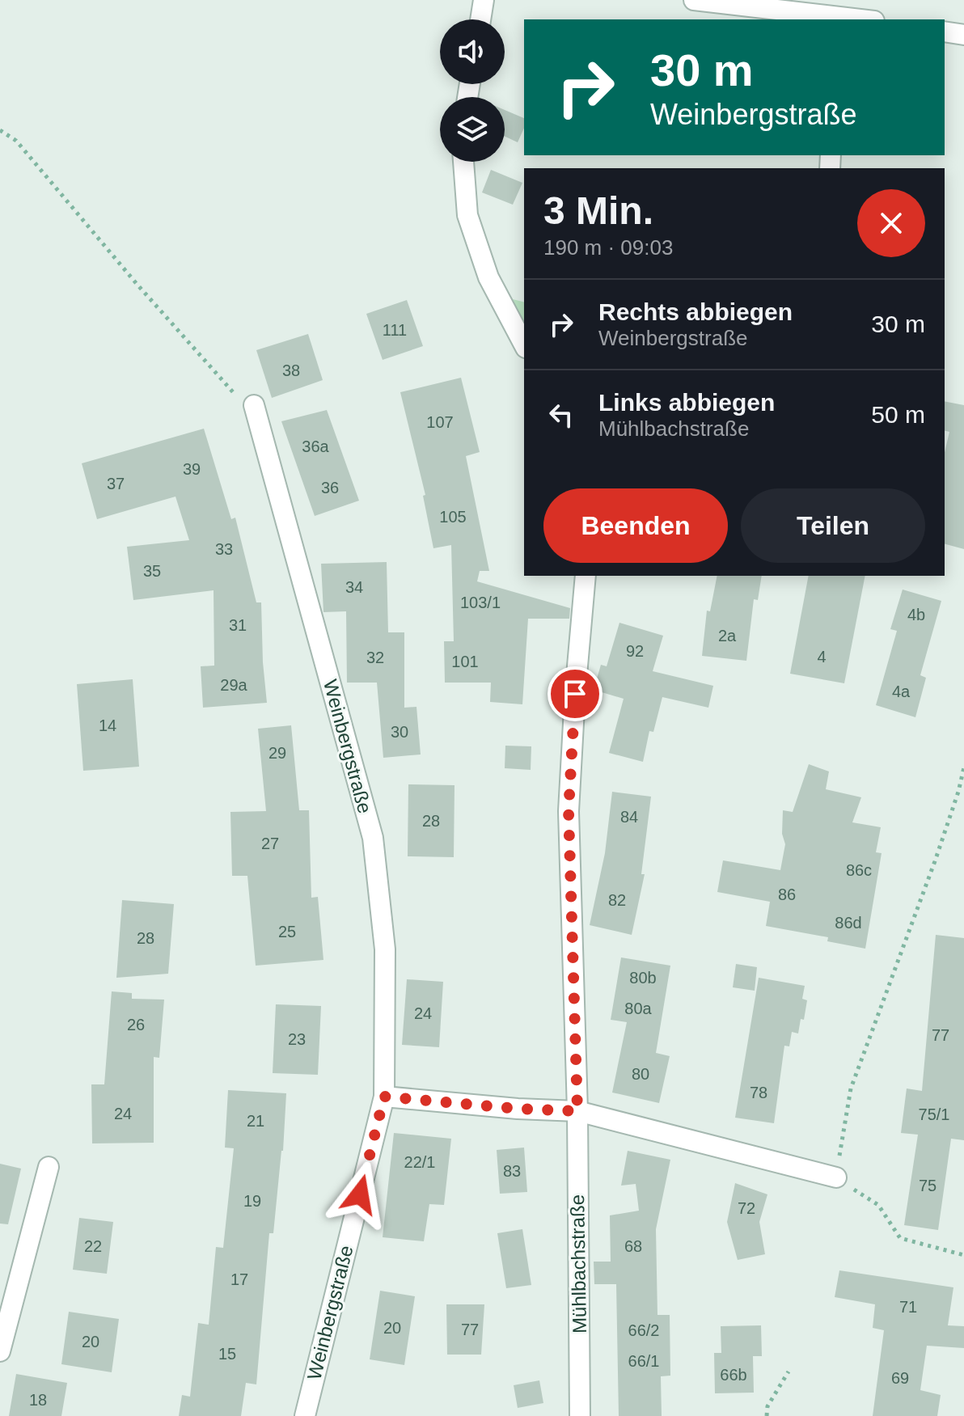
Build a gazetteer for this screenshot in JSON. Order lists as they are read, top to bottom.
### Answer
{
  "streets": {
    "street": ["Weinbergstraße", "Mühlbachstraße"]
  },
  "house_numbers": [
    "111",
    "38",
    "107",
    "36a",
    "39",
    "37",
    "36",
    "105",
    "33",
    "35",
    "34",
    "103/1",
    "4b",
    "31",
    "2a",
    "92",
    "4",
    "32",
    "101",
    "29a",
    "4a",
    "14",
    "30",
    "29",
    "84",
    "28",
    "27",
    "86c",
    "86",
    "82",
    "86d",
    "25",
    "28",
    "80b",
    "80a",
    "24",
    "26",
    "77",
    "23",
    "80",
    "78",
    "24",
    "75/1",
    "21",
    "22/1",
    "83",
    "75",
    "19",
    "72",
    "22",
    "68",
    "17",
    "71",
    "20",
    "77",
    "66/2",
    "20",
    "15",
    "66/1",
    "66b",
    "69",
    "18"
  ],
  "page": {
    "turn": ["30 m", "Weinbergstraße"],
    "heading": ["3 Min.", "190 m · 09:03"],
    "list": [
      {
        "name": "Rechts abbiegen",
        "note": "Weinbergstraße",
        "value": "30 m"
      },
      {
        "name": "Links abbiegen",
        "note": "Mühlbachstraße",
        "value": "50 m"
      }
    ],
    "buttons": ["Beenden", "Teilen"]
  }
}
